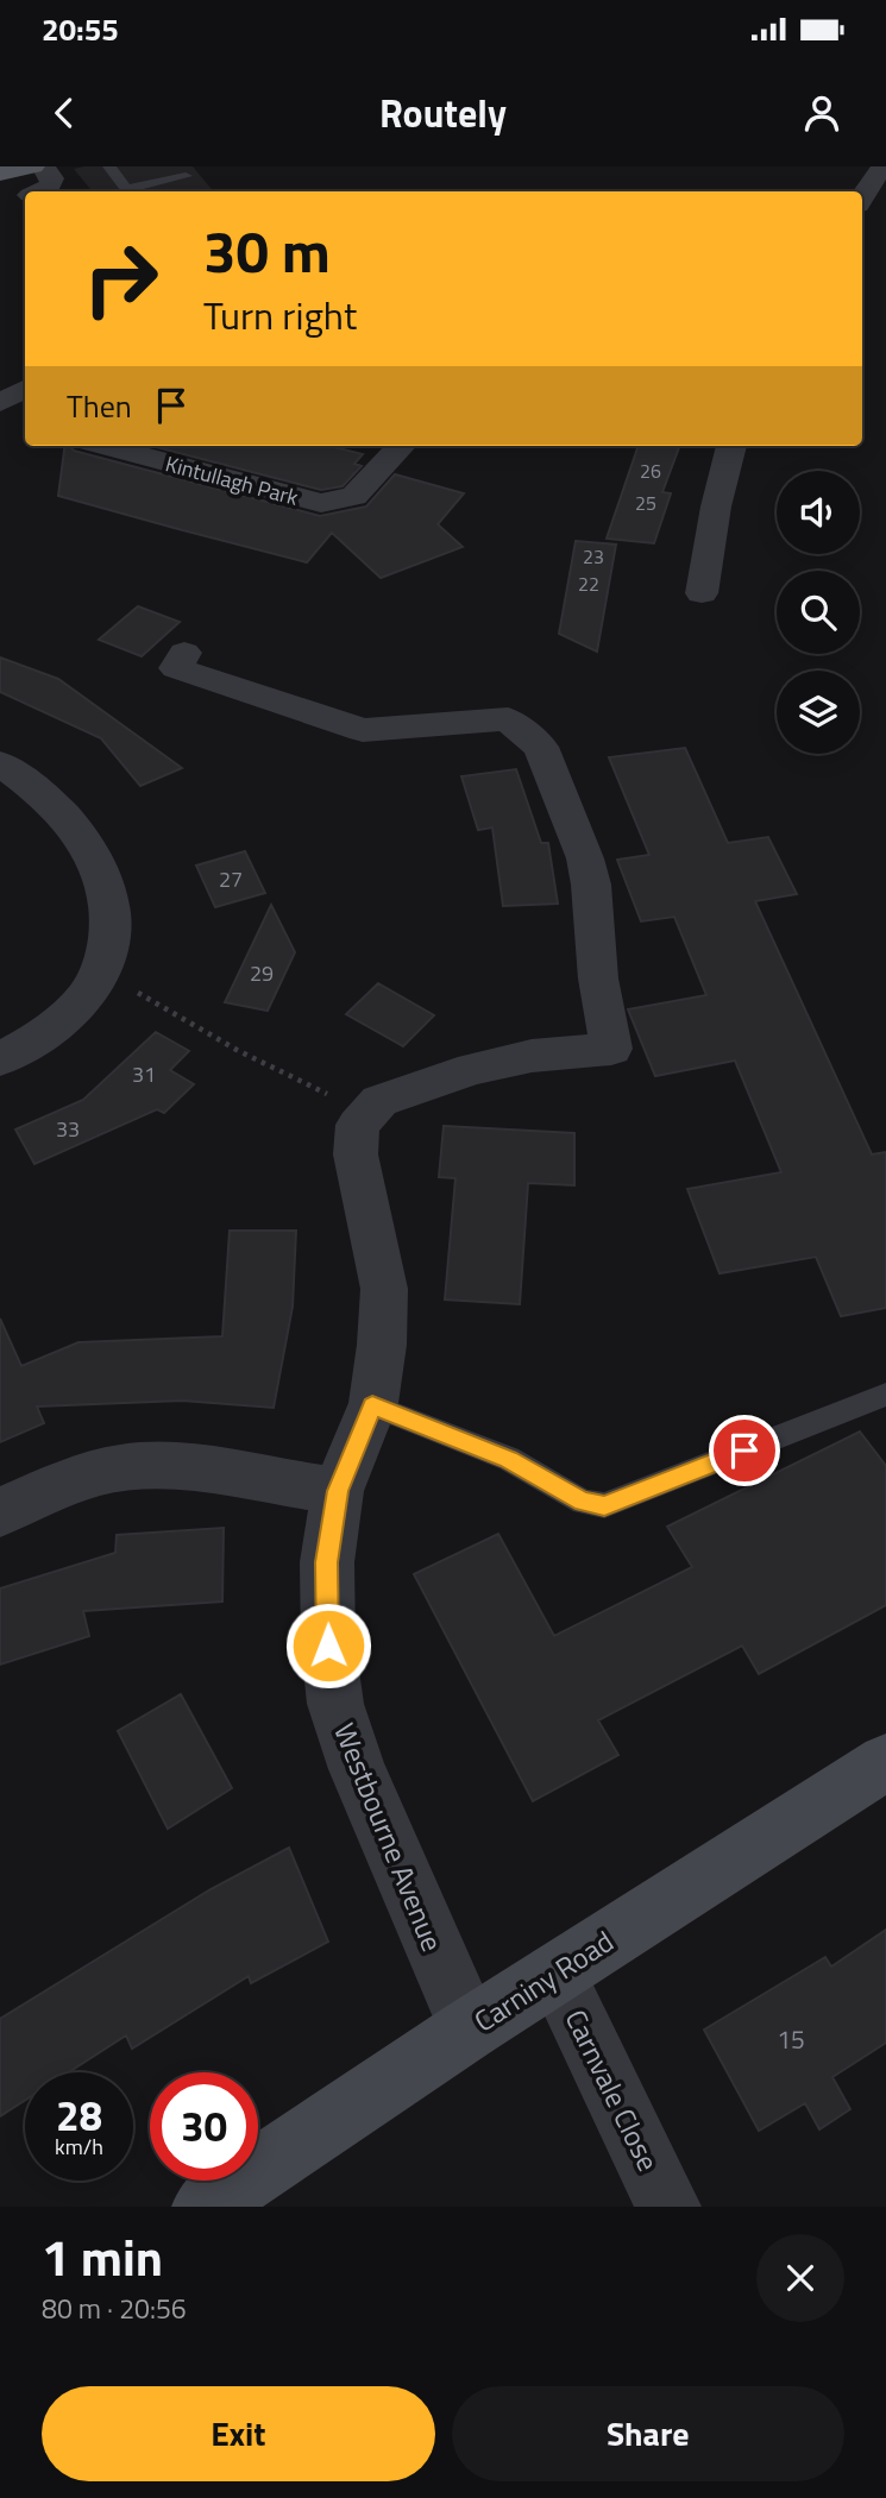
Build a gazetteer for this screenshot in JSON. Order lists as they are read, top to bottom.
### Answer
{
  "streets": {
    "street": [
      "Kintullagh Park",
      "Westbourne Avenue",
      "Carniny Road",
      "Carnvale Close"
    ]
  },
  "crossings": [
    ["Westbourne Avenue", "Carniny Road"],
    ["Carniny Road", "Carnvale Close"]
  ],
  "house_numbers": [
    "26",
    "25",
    "23",
    "22",
    "27",
    "29",
    "31",
    "33",
    "15"
  ],
  "page": {
    "status": "20:55",
    "header": "Routely",
    "turn": ["30 m", "Turn right"],
    "then": "Then",
    "speed": "28 km/h",
    "limit": "30",
    "heading": ["1 min", "80 m · 20:56"],
    "buttons": ["Exit", "Share"]
  }
}
